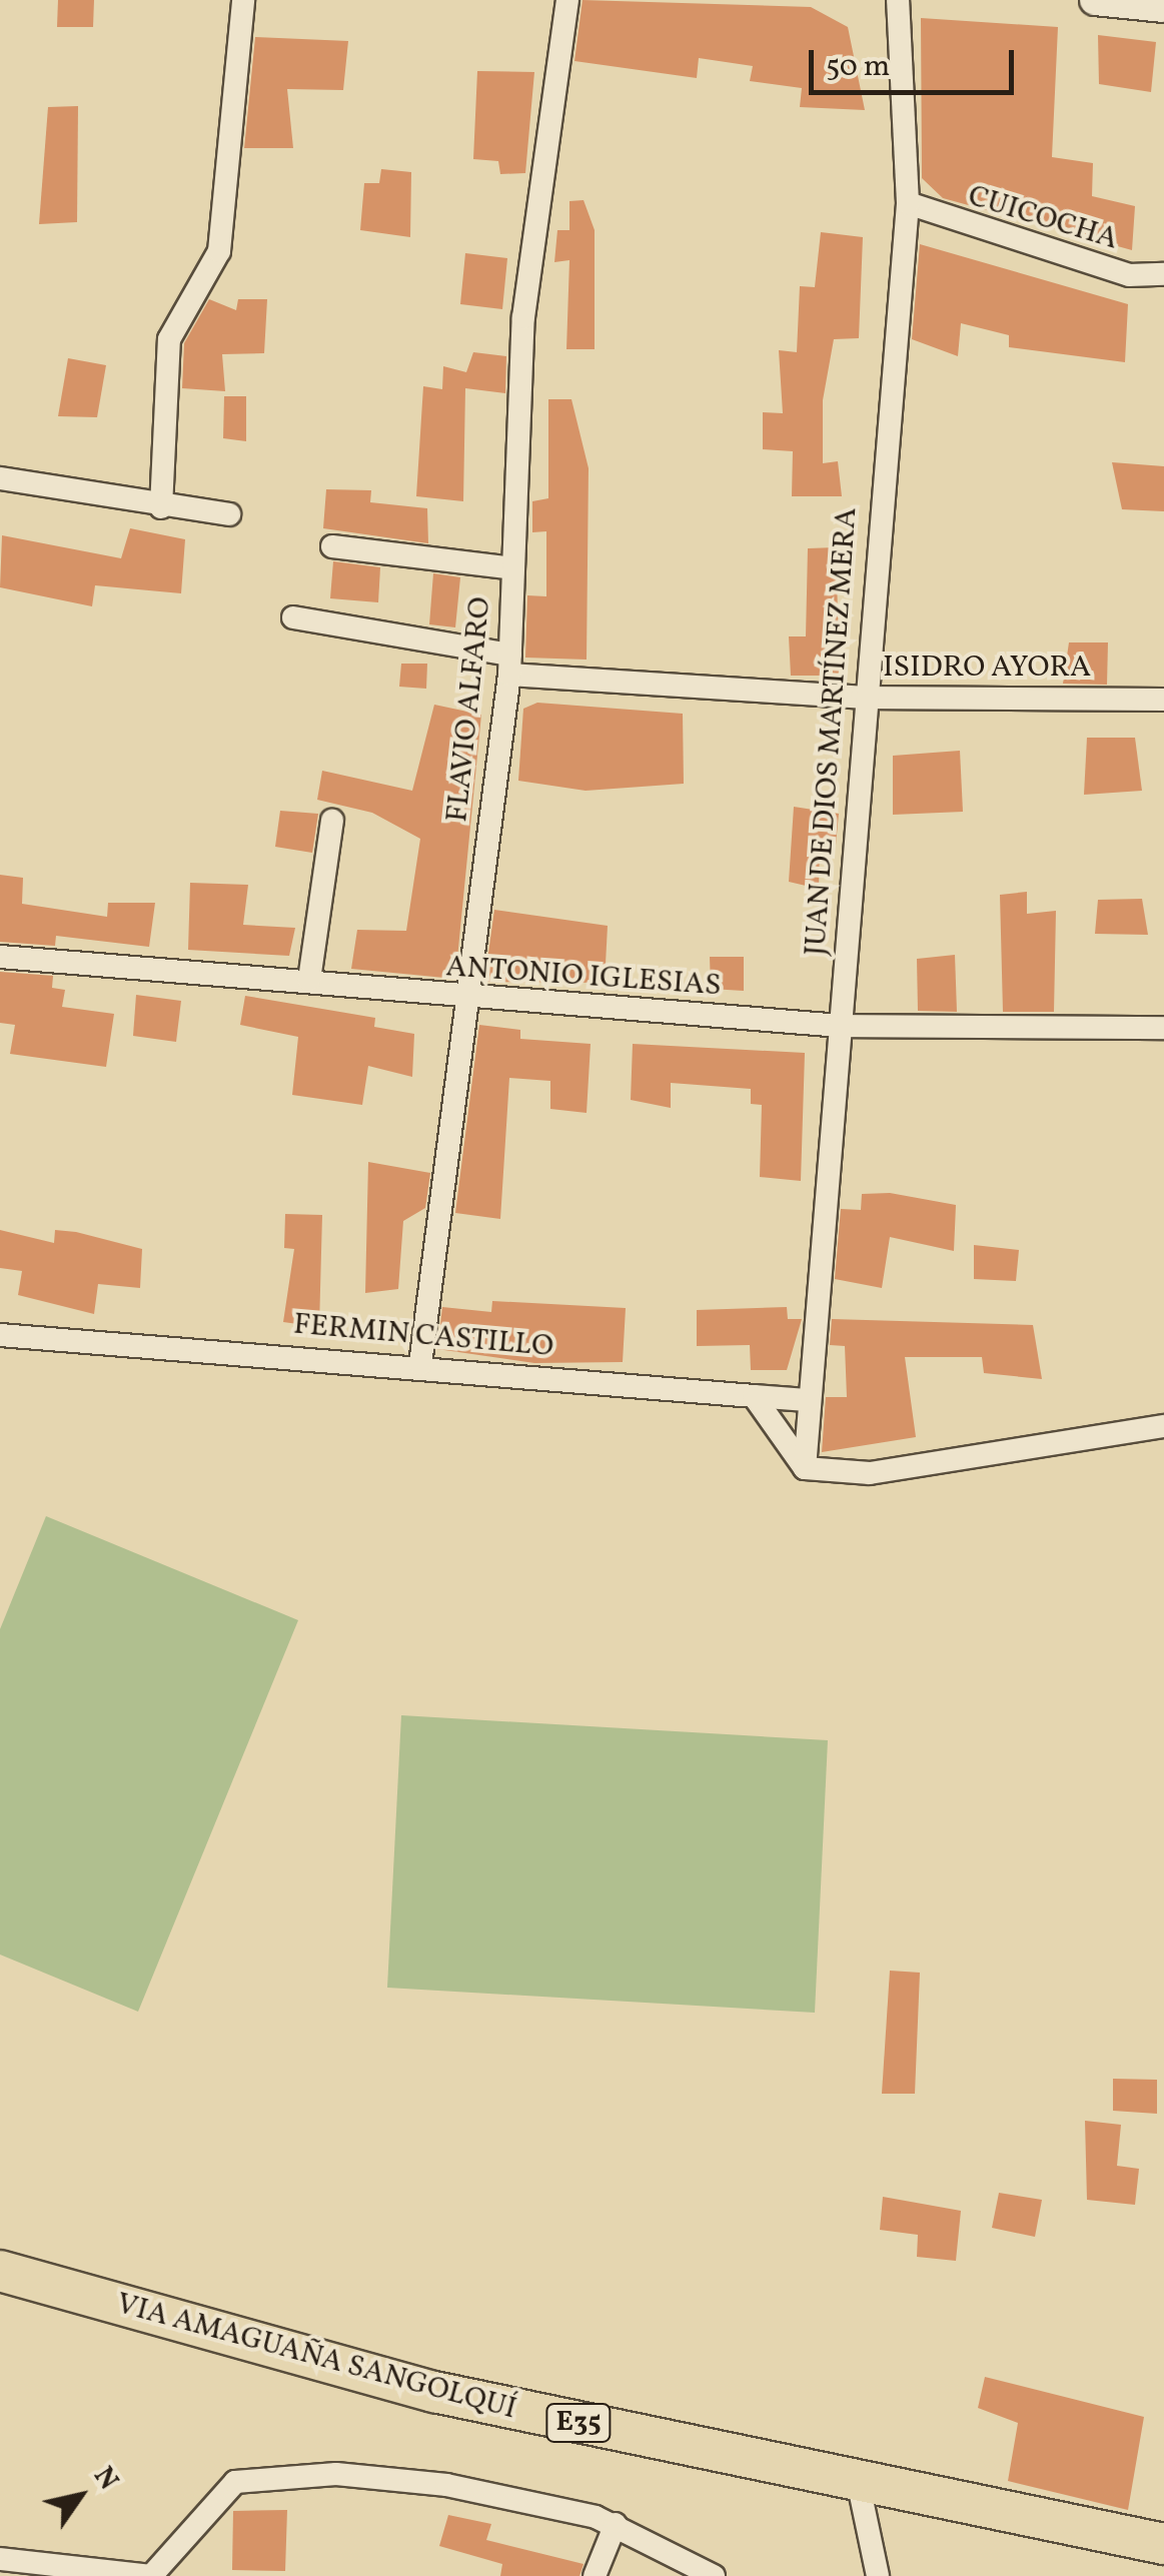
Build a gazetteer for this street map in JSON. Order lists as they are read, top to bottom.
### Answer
{
  "streets": {
    "highway": ["VIA AMAGUAÑA SANGOLQUÍ", "E35"],
    "street": [
      "CUICOCHA",
      "ISIDRO AYORA",
      "FLAVIO ALFARO",
      "JUAN DE DIOS MARTÍNEZ MERA",
      "ANTONIO IGLESIAS",
      "FERMIN CASTILLO"
    ]
  },
  "crossings": [
    ["CUICOCHA", "JUAN DE DIOS MARTÍNEZ MERA"],
    ["ISIDRO AYORA", "FLAVIO ALFARO"],
    ["ISIDRO AYORA", "JUAN DE DIOS MARTÍNEZ MERA"],
    ["FLAVIO ALFARO", "ANTONIO IGLESIAS"],
    ["FLAVIO ALFARO", "FERMIN CASTILLO"],
    ["JUAN DE DIOS MARTÍNEZ MERA", "ANTONIO IGLESIAS"],
    ["JUAN DE DIOS MARTÍNEZ MERA", "FERMIN CASTILLO"]
  ],
  "scale_bar": "50 m",
  "north": "top right"
}
